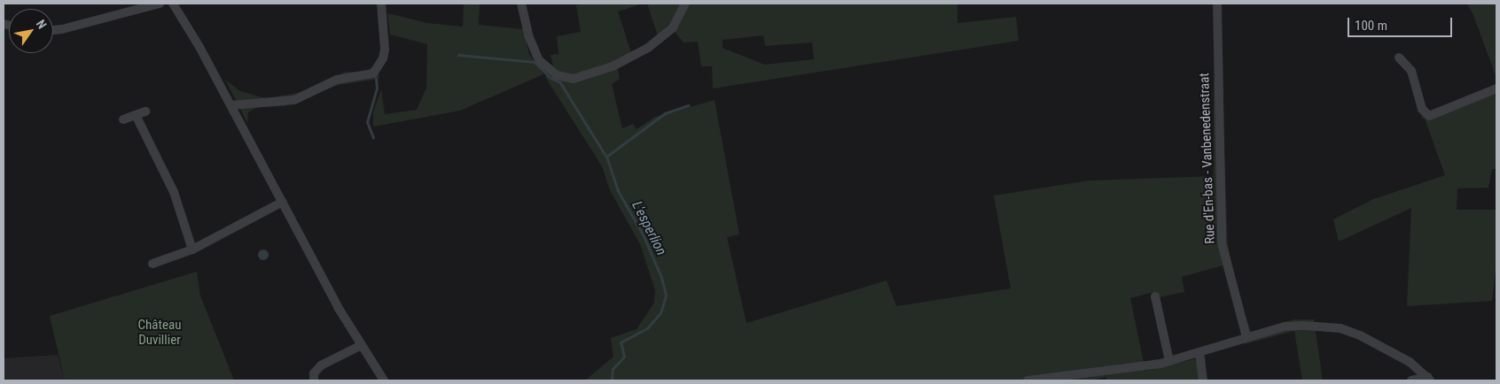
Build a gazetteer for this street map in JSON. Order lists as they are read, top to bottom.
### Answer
{
  "streets": {
    "street": ["Rue d'En-bas - Vanbenedenstraat"]
  },
  "water": ["L'esperlion"],
  "parks": ["Château Duvillier"],
  "scale_bar": "100 m",
  "north": "top right"
}
